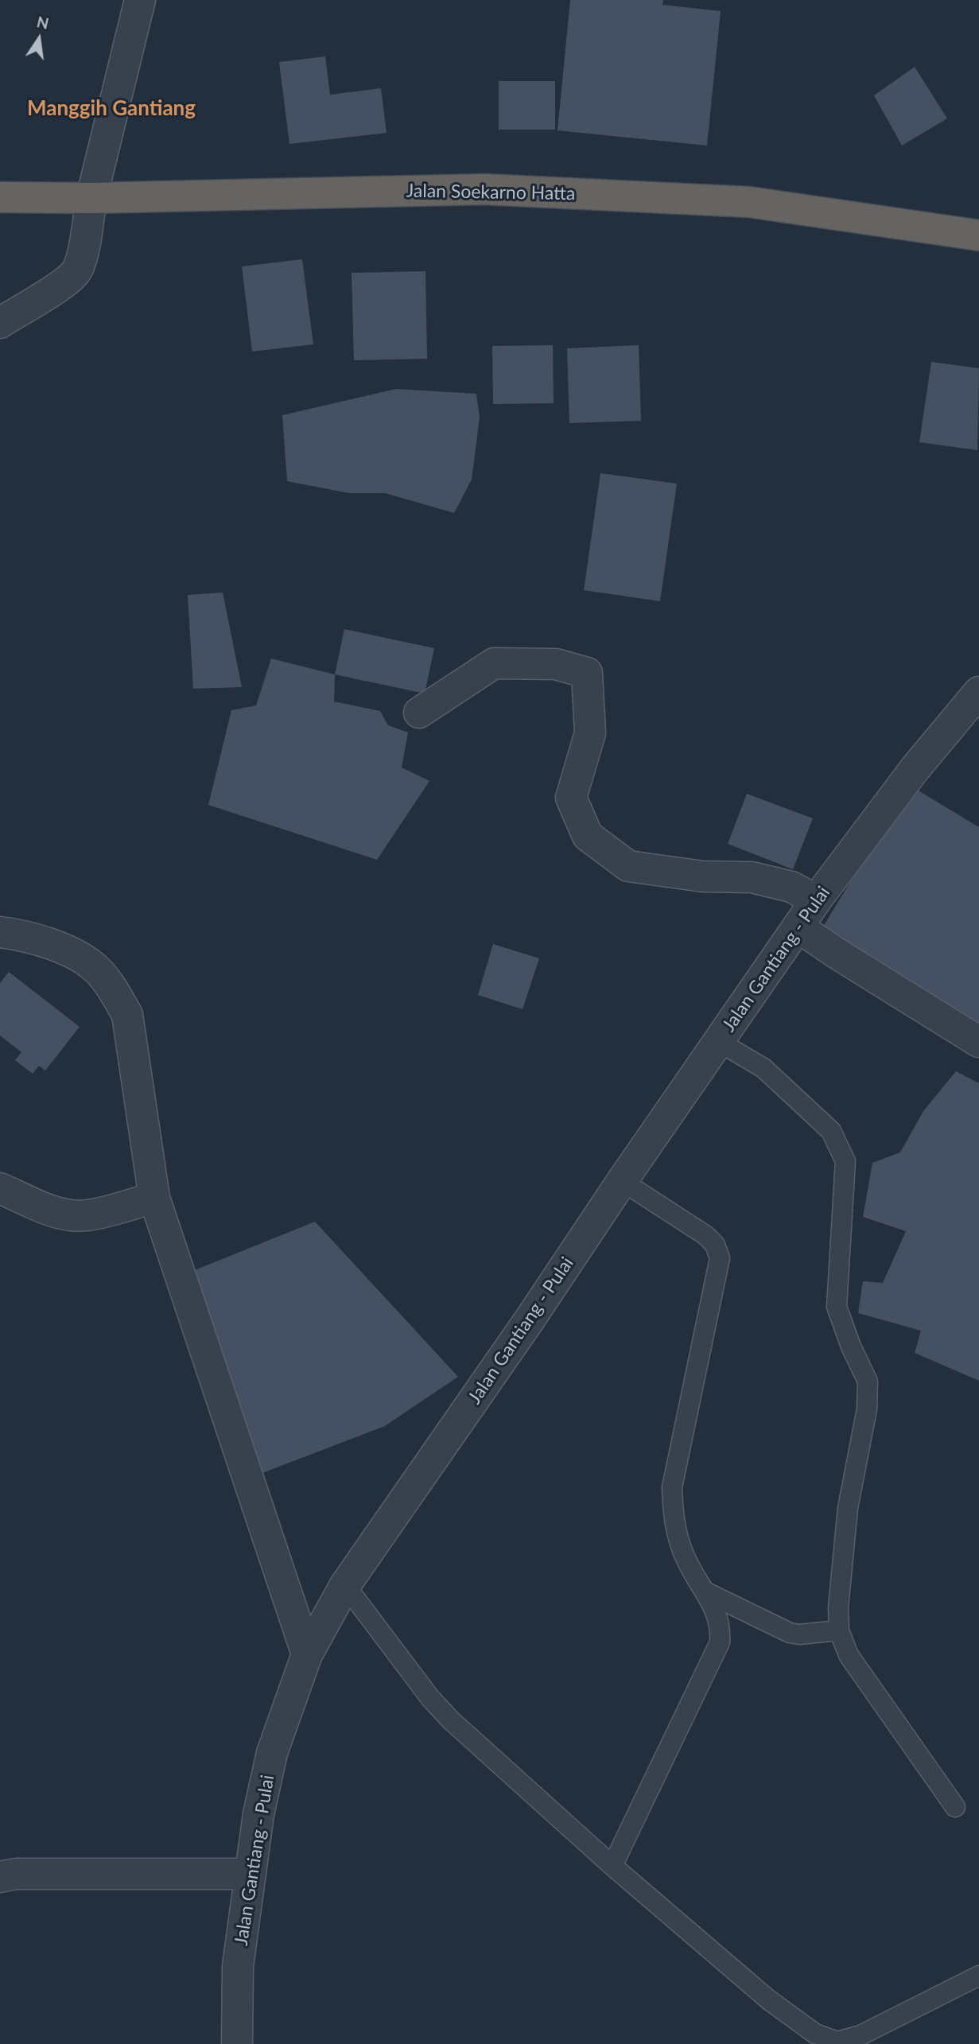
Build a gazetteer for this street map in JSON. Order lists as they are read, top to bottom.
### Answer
{
  "streets": {
    "highway": ["Jalan Soekarno Hatta"],
    "street": ["Jalan Gantiang - Pulai"]
  },
  "districts": ["Manggih Gantiang"],
  "north": "top"
}
